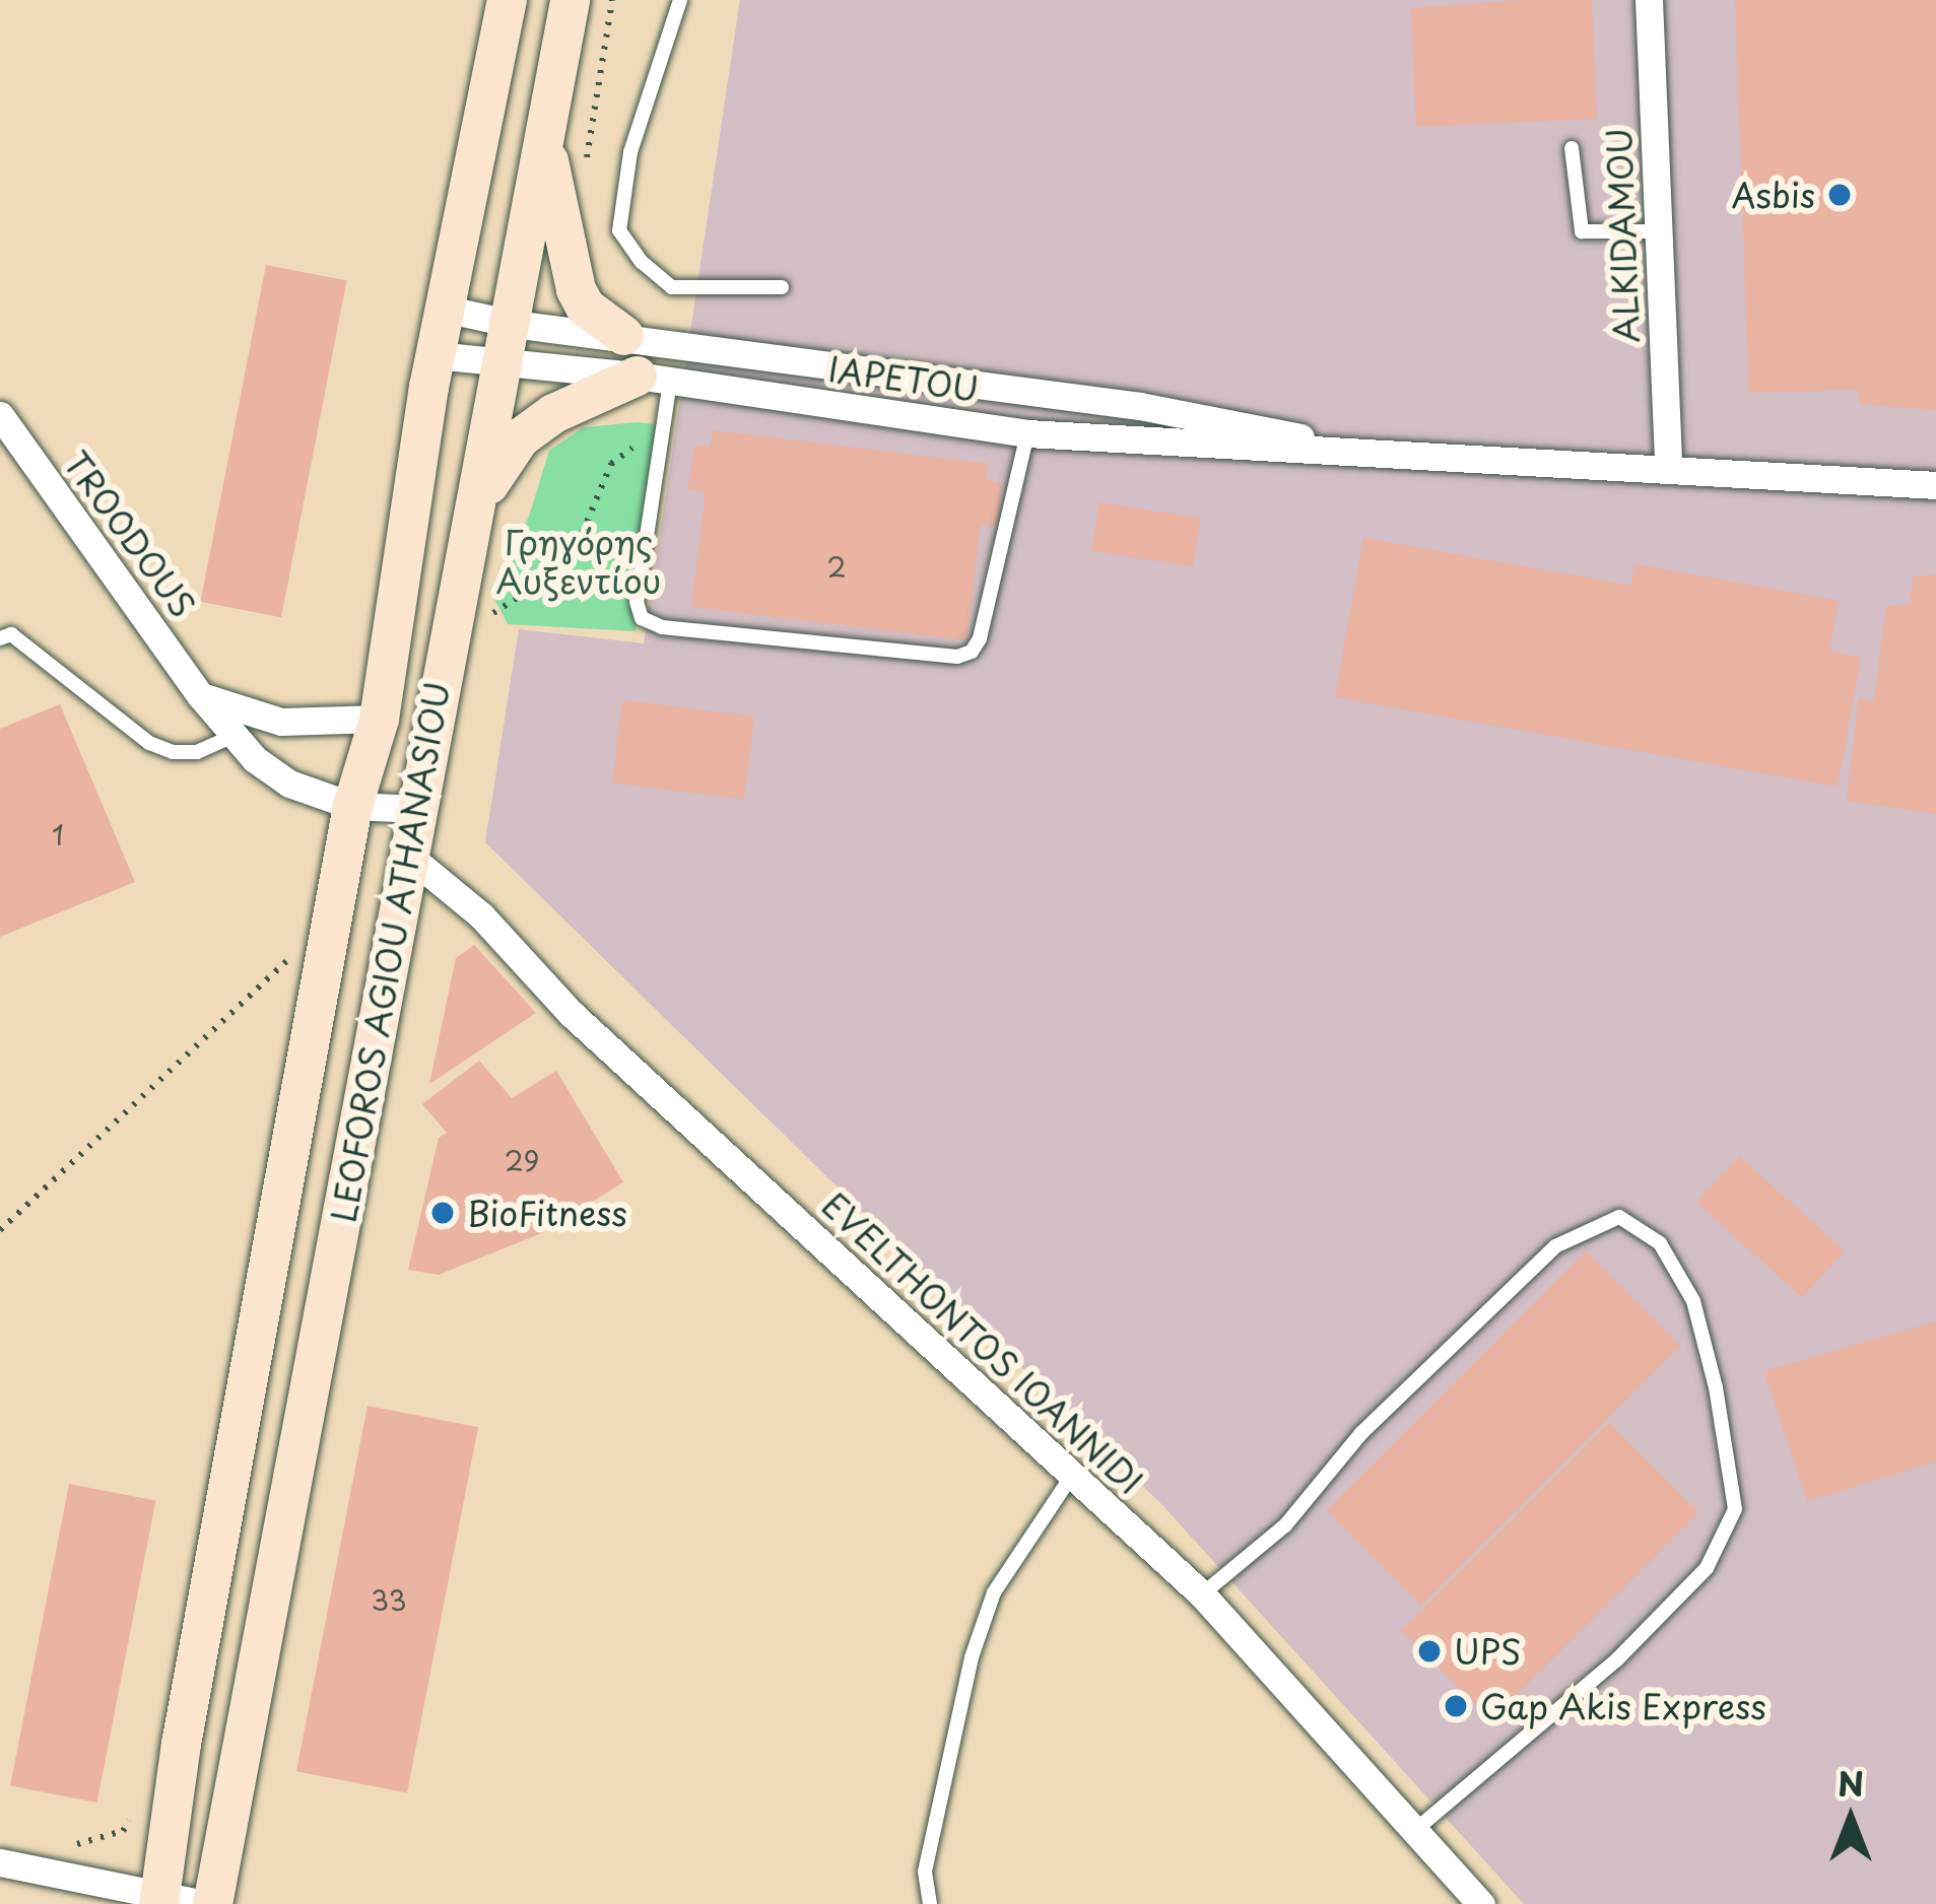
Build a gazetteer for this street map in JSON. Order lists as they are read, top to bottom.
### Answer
{
  "streets": {
    "main road": ["LEOFOROS AGIOU ATHANASIOU"],
    "street": [
      "ALKIDAMOU",
      "IAPETOU",
      "TROODOUS",
      "EVELTHONTOS IOANNIDI"
    ]
  },
  "crossings": [
    ["ALKIDAMOU", "IAPETOU"],
    ["IAPETOU", "LEOFOROS AGIOU ATHANASIOU"],
    ["TROODOUS", "LEOFOROS AGIOU ATHANASIOU"],
    ["LEOFOROS AGIOU ATHANASIOU", "EVELTHONTOS IOANNIDI"]
  ],
  "parks": ["Γρηγόρης Αυξεντίου"],
  "places": [
    "Asbis",
    "BioFitness",
    "UPS",
    "Gap Akis Express"
  ],
  "house_numbers": [
    "2",
    "1",
    "29",
    "33"
  ],
  "north": "top"
}
